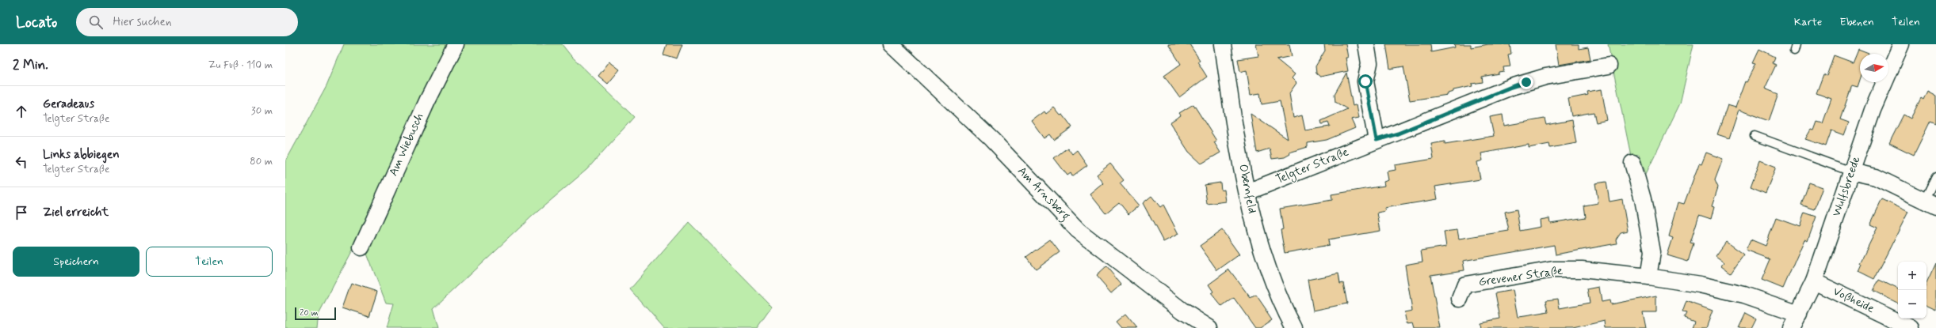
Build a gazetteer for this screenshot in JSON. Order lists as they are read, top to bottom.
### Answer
{
  "streets": {
    "street": [
      "Am Wiebusch",
      "Telgter Straße",
      "Wulfsbreede",
      "Obernfeld",
      "Am Arnsberg",
      "Grevener Straße",
      "Voßheide"
    ]
  },
  "crossings": [
    ["Telgter Straße", "Obernfeld"],
    ["Wulfsbreede", "Grevener Straße"],
    ["Wulfsbreede", "Voßheide"]
  ],
  "scale_bar": "20 m",
  "north": "right",
  "page": {
    "header": "Locato",
    "search": "Hier suchen",
    "nav": ["Karte", "Ebenen", "Teilen"],
    "heading": ["2 Min.", "Zu Fuß · 110 m"],
    "list": [
      ["Geradeaus", "Telgter Straße", "30 m"],
      ["Links abbiegen", "Telgter Straße", "80 m"],
      "Ziel erreicht"
    ],
    "buttons": ["Speichern", "Teilen"],
    "map_buttons": ["+", "−"],
    "scale": "20 m"
  }
}
